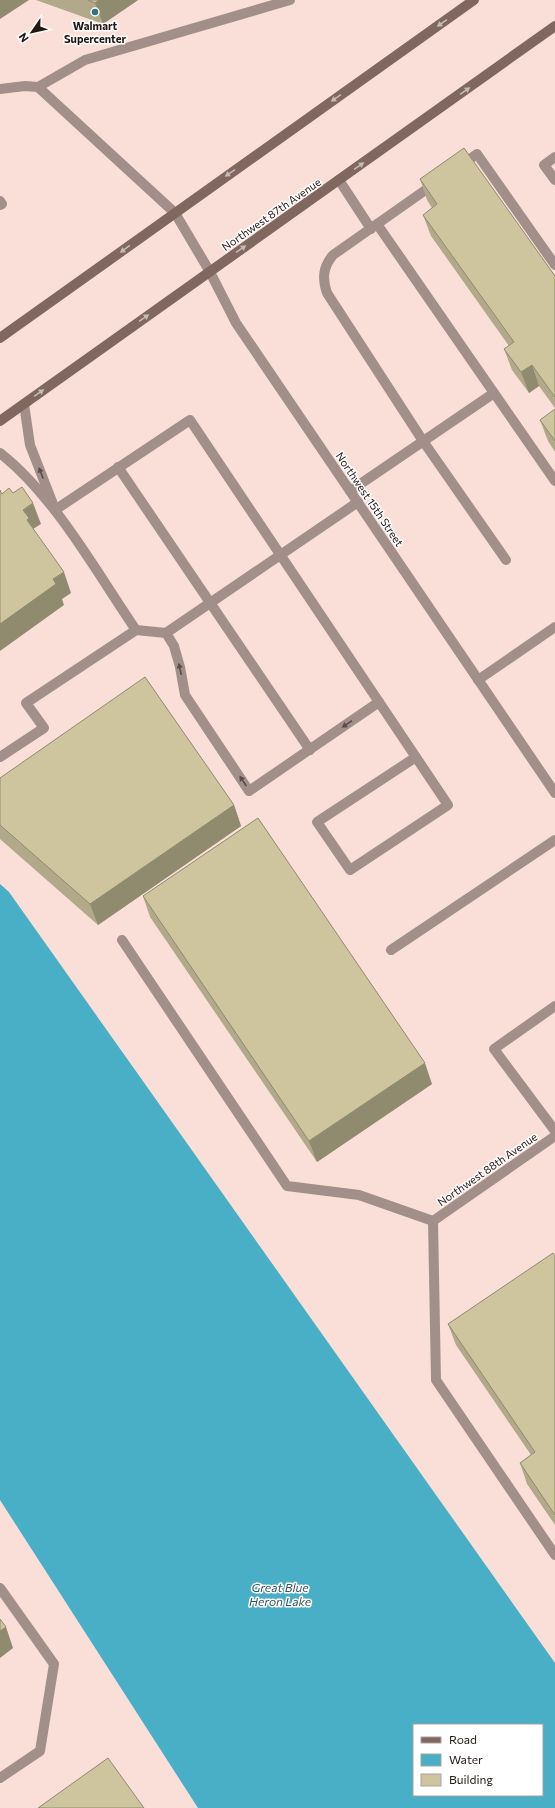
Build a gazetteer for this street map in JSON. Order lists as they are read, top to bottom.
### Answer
{
  "streets": {
    "main road": ["Northwest 87th Avenue"],
    "street": ["Northwest 15th Street", "Northwest 88th Avenue"]
  },
  "crossings": [
    ["Northwest 87th Avenue", "Northwest 15th Street"]
  ],
  "water": ["Great Blue Heron Lake"],
  "places": ["Walmart Supercenter"],
  "legend": ["Road", "Water", "Building"],
  "north": "bottom left"
}
